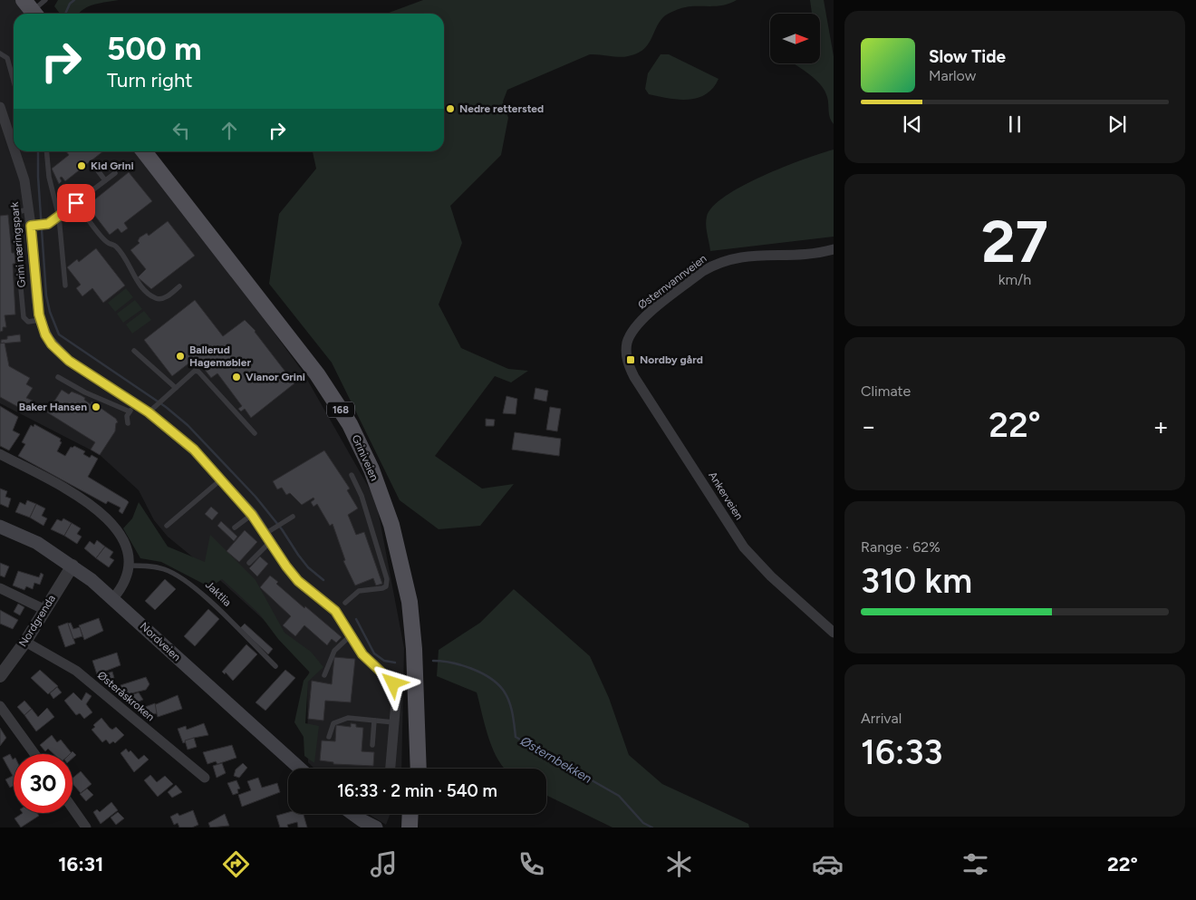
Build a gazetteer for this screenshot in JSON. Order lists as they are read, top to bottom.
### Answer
{
  "streets": {
    "main road": ["168", "Griniveien", "Nordveien"],
    "street": [
      "Grini næringspark",
      "Østernvannveien",
      "Ankerveien",
      "Nordgrenda",
      "Østeråskroken"
    ],
    "lane": ["Jaktlia"]
  },
  "crossings": [
    ["Østernvannveien", "Ankerveien"],
    ["Nordgrenda", "Nordveien"],
    ["Nordgrenda", "Østeråskroken"]
  ],
  "water": ["Østernbekken"],
  "places": {
    "other": [
      "Nedre rettersted",
      "Kid Grini",
      "Ballerud Hagemøbler",
      "Vianor Grini",
      "Baker Hansen"
    ],
    "transit": ["Nordby gård"]
  },
  "north": "right",
  "page": {
    "turn": ["500 m", "Turn right"],
    "song": ["Slow Tide", "Marlow"],
    "tile": [
      ["27", "km/h"],
      "Climate",
      ["Range · 62%", "310 km"],
      ["Arrival", "16:33"]
    ],
    "heat": ["−", "22°", "+"],
    "limit": "30",
    "trip": "16:33 · 2 min · 540 m",
    "tabs": ["16:31", "22°"]
  }
}
